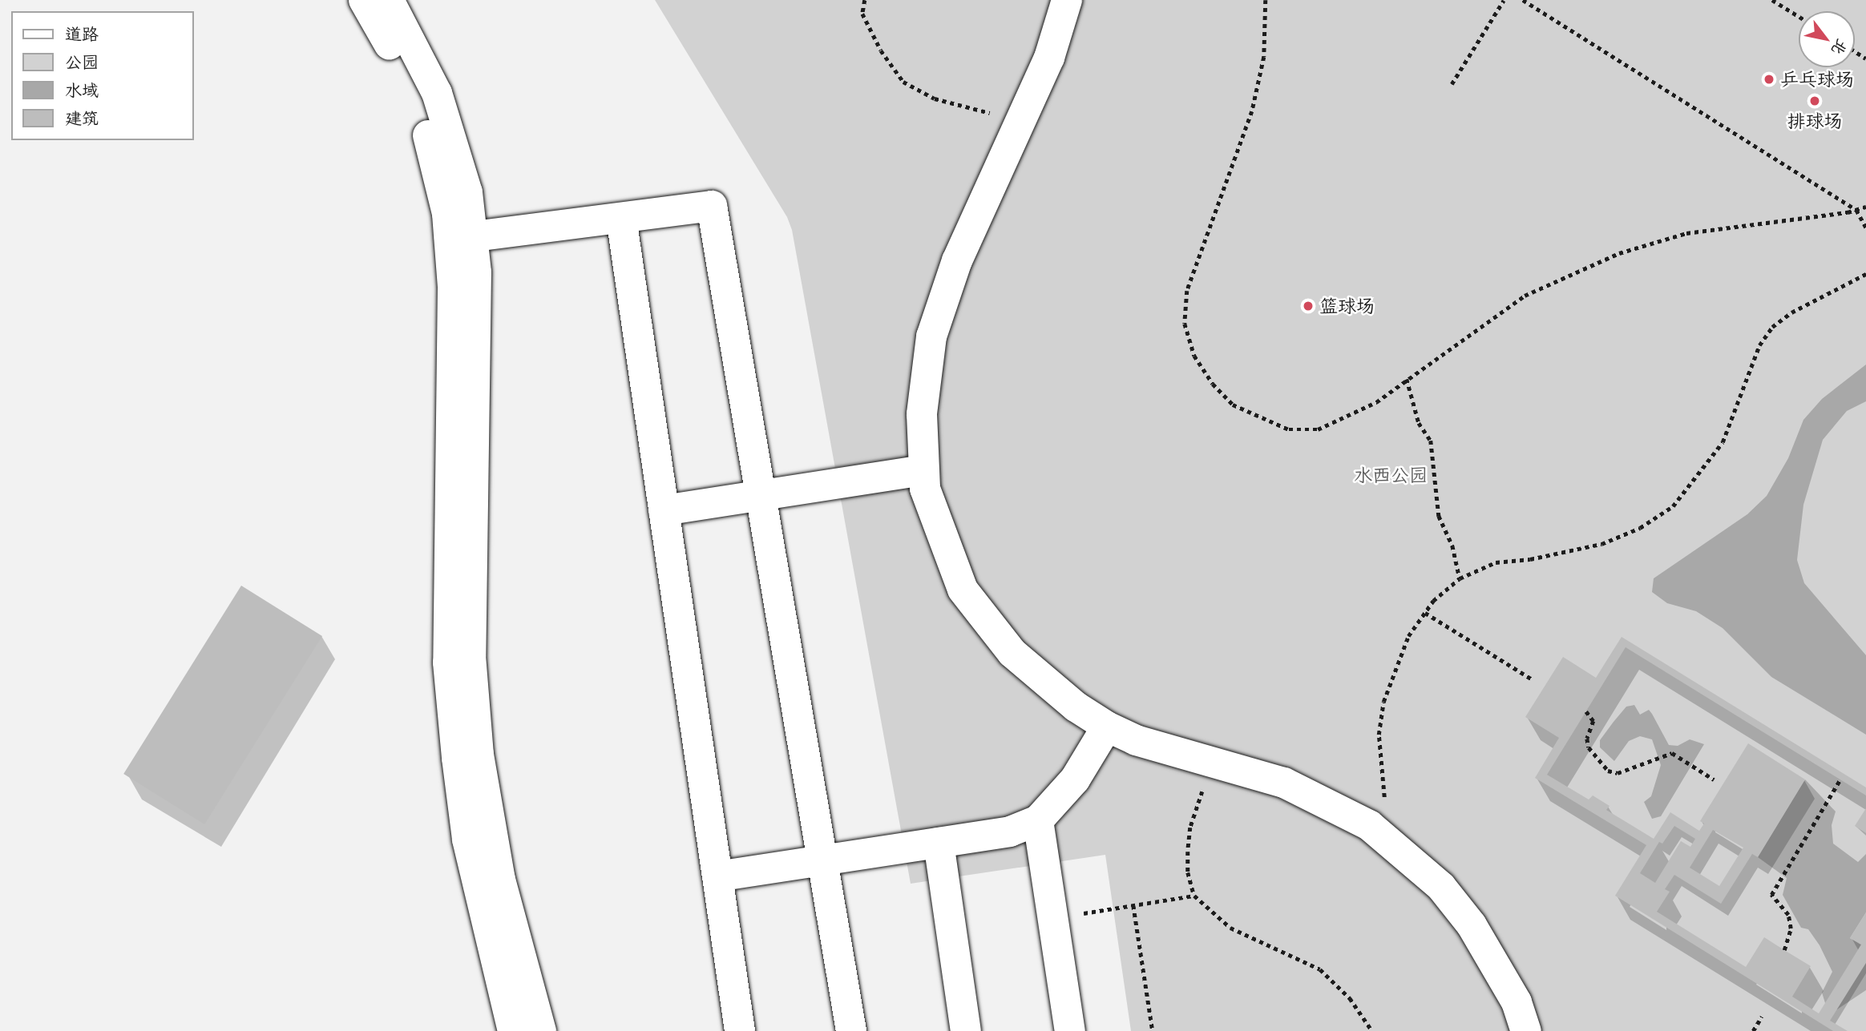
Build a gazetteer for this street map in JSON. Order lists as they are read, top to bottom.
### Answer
{
  "parks": ["水西公园"],
  "places": ["乒乓球场", "排球场", "篮球场"],
  "legend": [
    "道路",
    "公园",
    "水域",
    "建筑"
  ],
  "north": "bottom right"
}
